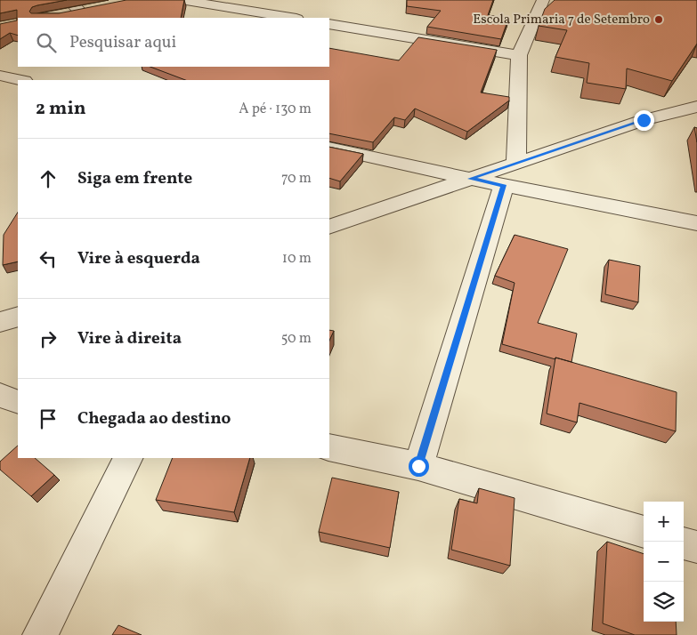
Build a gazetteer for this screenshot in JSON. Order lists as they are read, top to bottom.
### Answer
{
  "places": ["Escola Primaria 7 de Setembro"],
  "page": {
    "search": "Pesquisar aqui",
    "heading": ["2 min", "A pé · 130 m"],
    "list": [
      ["Siga em frente", "70 m"],
      ["Vire à esquerda", "10 m"],
      ["Vire à direita", "50 m"],
      "Chegada ao destino"
    ],
    "map_buttons": ["+", "−"]
  }
}
